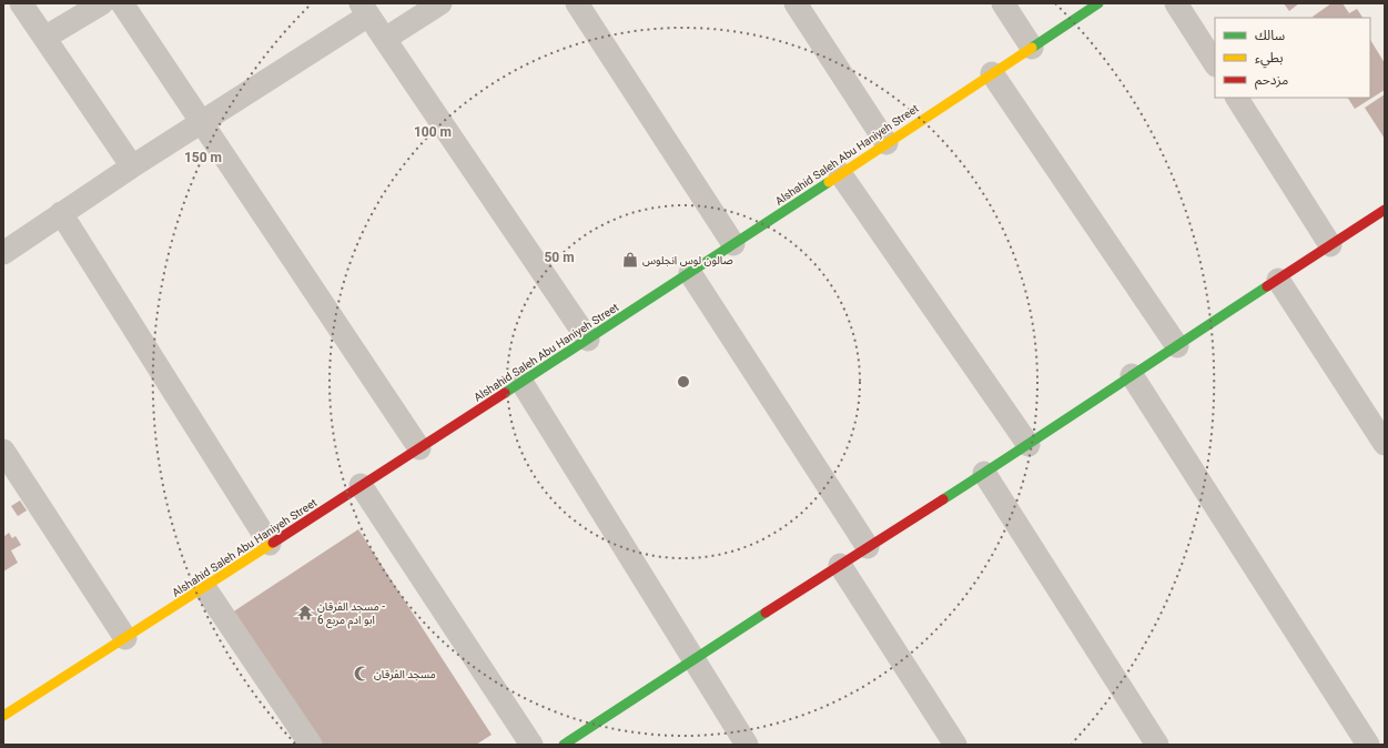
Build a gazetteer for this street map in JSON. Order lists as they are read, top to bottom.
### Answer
{
  "streets": {
    "street": ["Alshahid Saleh Abu Haniyeh Street"]
  },
  "places": {
    "shop": ["صالون لوس انجلوس"],
    "temple": ["مسجد الفرقان - ابو ادم مربع 6"],
    "mosque": ["مسجد الفرقان"]
  },
  "legend": ["سالك", "بطيء", "مزدحم"],
  "rings": ["100 m", "150 m", "50 m"]
}
